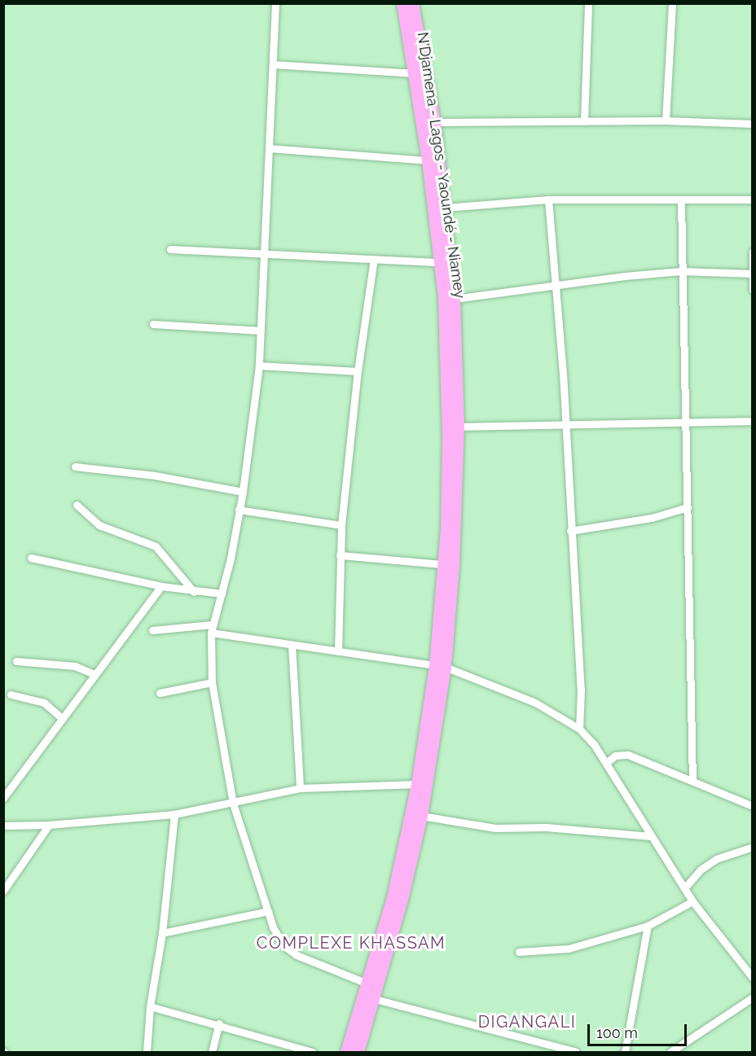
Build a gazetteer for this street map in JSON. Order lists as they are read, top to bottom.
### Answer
{
  "streets": {
    "highway": ["N'Djamena - Lagos - Yaoundé - Niamey"]
  },
  "districts": ["COMPLEXE KHASSAM", "DIGANGALI"],
  "scale_bar": "100 m"
}
